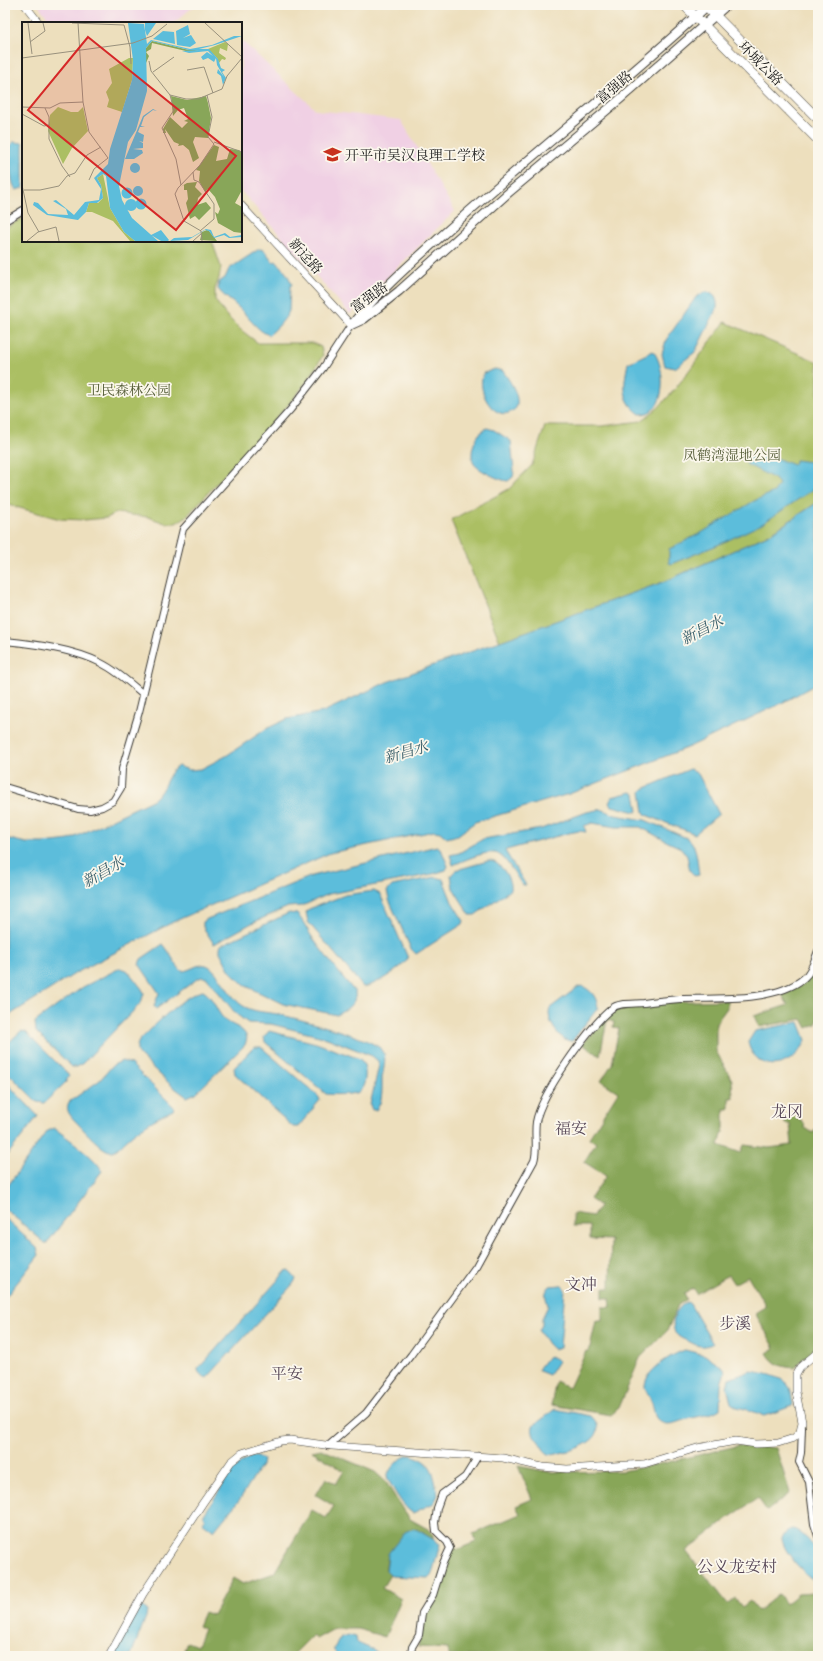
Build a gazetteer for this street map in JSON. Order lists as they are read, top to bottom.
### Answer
{
  "streets": {
    "main road": ["环城公路", "富强路"],
    "street": ["新迳路"]
  },
  "crossings": [
    ["环城公路", "富强路"],
    ["富强路", "新迳路"]
  ],
  "districts": [
    "龙冈",
    "福安",
    "文冲",
    "步溪",
    "平安",
    "公义龙安村"
  ],
  "water": ["新昌水"],
  "parks": ["卫民森林公园", "凤鹤湾湿地公园"],
  "places": {
    "school or university": ["开平市吴汉良理工学校"]
  }
}
